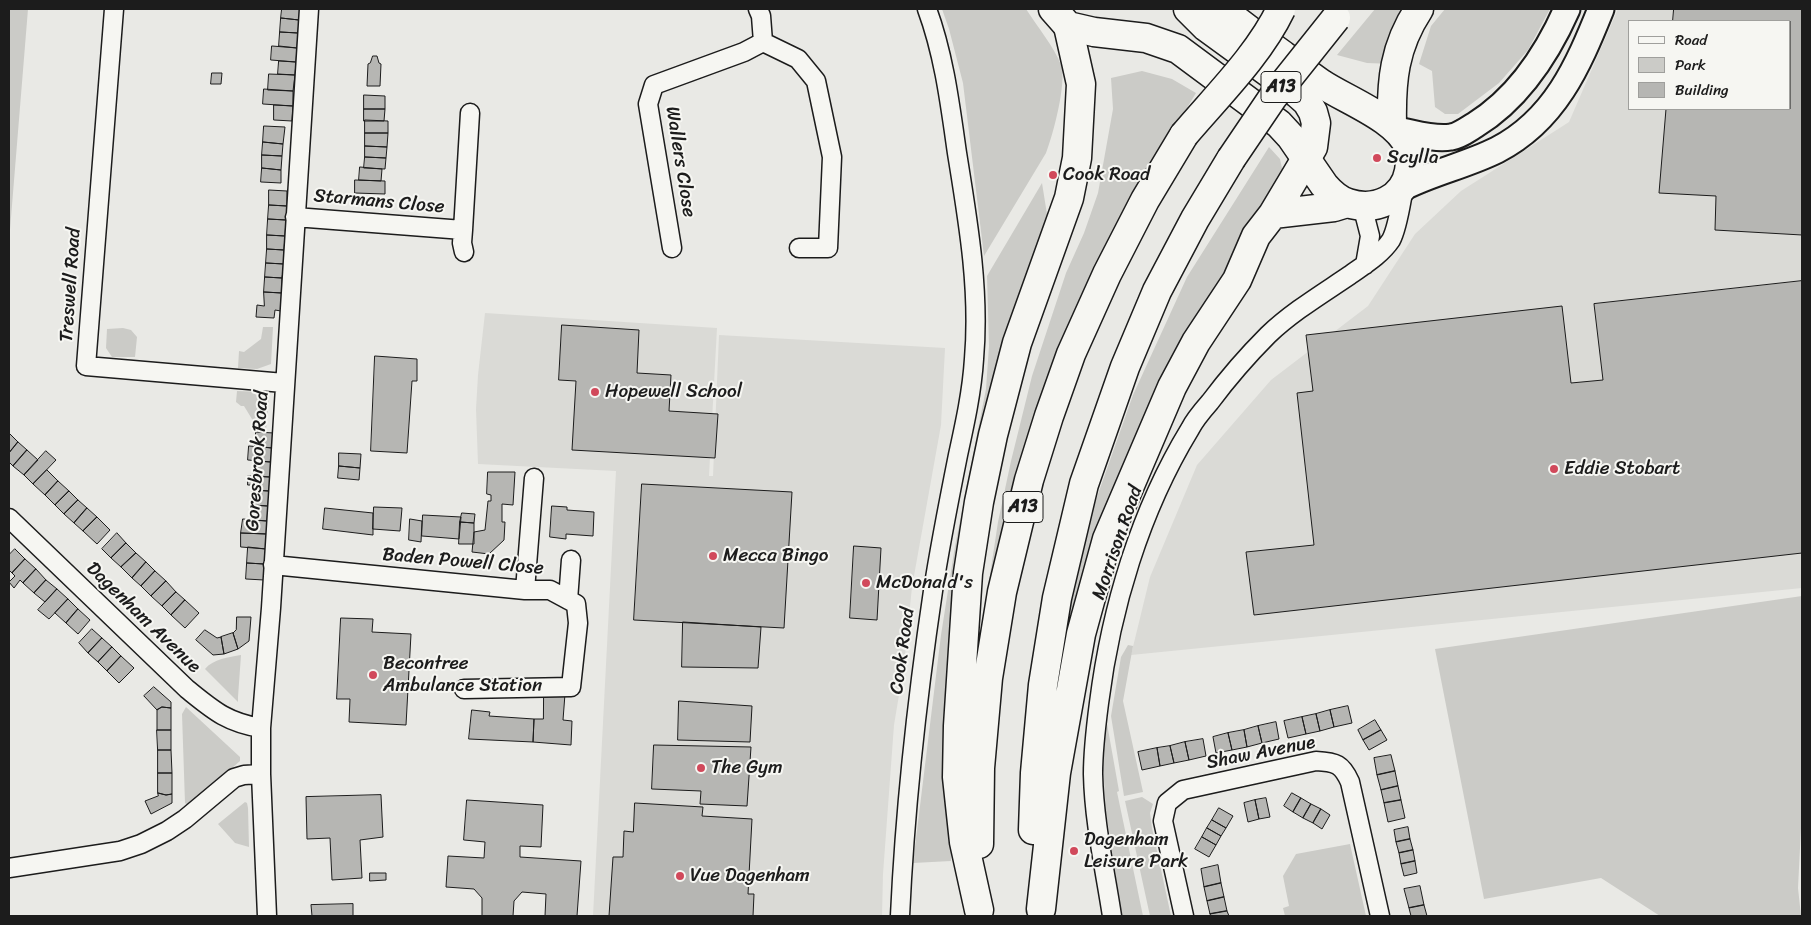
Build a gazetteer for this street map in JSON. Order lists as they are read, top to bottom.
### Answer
{
  "streets": {
    "main road": ["A13"],
    "street": [
      "Wallers Close",
      "Starmans Close",
      "Treswell Road",
      "Goresbrook Road",
      "Morrison Road",
      "Baden Powell Close",
      "Dagenham Avenue",
      "Cook Road",
      "Shaw Avenue"
    ]
  },
  "crossings": [
    ["Starmans Close", "Goresbrook Road"],
    ["Treswell Road", "Goresbrook Road"],
    ["Goresbrook Road", "Baden Powell Close"],
    ["Goresbrook Road", "Dagenham Avenue"]
  ],
  "places": [
    "Scylla",
    "Cook Road",
    "Hopewell School",
    "Eddie Stobart",
    "Mecca Bingo",
    "McDonald's",
    "Becontree Ambulance Station",
    "The Gym",
    "Dagenham Leisure Park",
    "Vue Dagenham"
  ],
  "legend": ["Road", "Park", "Building"]
}
